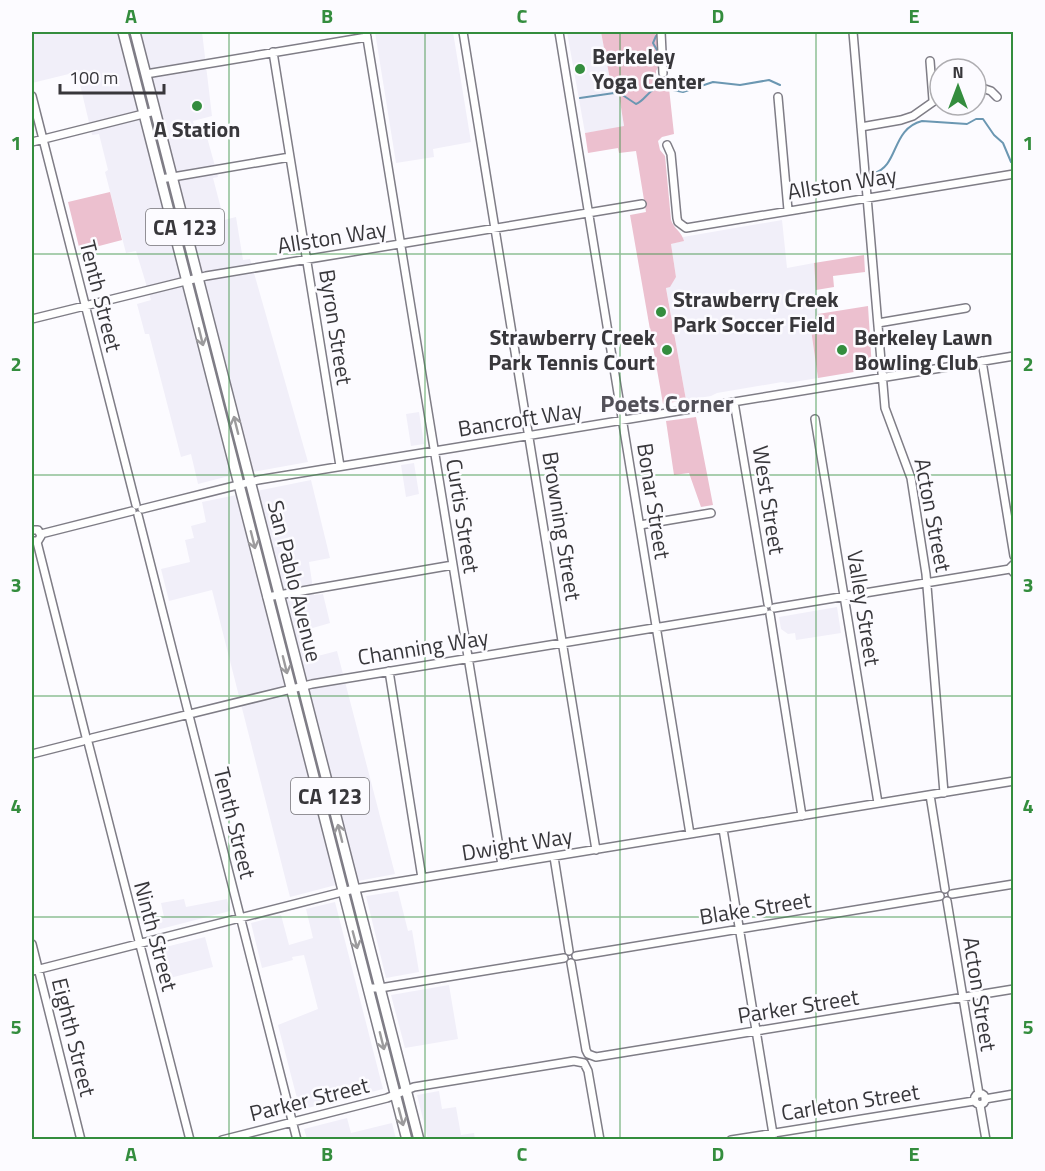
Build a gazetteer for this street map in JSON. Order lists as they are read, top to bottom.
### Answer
{
  "streets": {
    "main road": ["CA 123", "San Pablo Avenue"],
    "street": [
      "Allston Way",
      "Tenth Street",
      "Byron Street",
      "Bancroft Way",
      "West Street",
      "Bonar Street",
      "Acton Street",
      "Curtis Street",
      "Browning Street",
      "Valley Street",
      "Channing Way",
      "Dwight Way",
      "Blake Street",
      "Ninth Street",
      "Parker Street",
      "Eighth Street",
      "Carleton Street"
    ]
  },
  "crossings": [
    ["Allston Way", "Tenth Street"],
    ["Allston Way", "Byron Street"],
    ["Allston Way", "Bonar Street"],
    ["Allston Way", "Acton Street"],
    ["Allston Way", "Curtis Street"],
    ["Allston Way", "Browning Street"],
    ["Allston Way", "San Pablo Avenue"],
    ["Tenth Street", "Bancroft Way"],
    ["Tenth Street", "Channing Way"],
    ["Tenth Street", "Dwight Way"],
    ["Tenth Street", "Parker Street"],
    ["Byron Street", "Bancroft Way"],
    ["Bancroft Way", "West Street"],
    ["Bancroft Way", "Bonar Street"],
    ["Bancroft Way", "Acton Street"],
    ["Bancroft Way", "Curtis Street"],
    ["Bancroft Way", "Browning Street"],
    ["Bancroft Way", "San Pablo Avenue"],
    ["West Street", "Channing Way"],
    ["West Street", "Dwight Way"],
    ["Bonar Street", "Channing Way"],
    ["Bonar Street", "Dwight Way"],
    ["Acton Street", "Channing Way"],
    ["Acton Street", "Dwight Way"],
    ["Acton Street", "Blake Street"],
    ["Acton Street", "Parker Street"],
    ["Acton Street", "Carleton Street"],
    ["Curtis Street", "Channing Way"],
    ["Curtis Street", "Dwight Way"],
    ["Browning Street", "Channing Way"],
    ["Browning Street", "Dwight Way"],
    ["San Pablo Avenue", "Channing Way"],
    ["San Pablo Avenue", "Dwight Way"],
    ["San Pablo Avenue", "Parker Street"],
    ["Valley Street", "Channing Way"],
    ["Valley Street", "Dwight Way"],
    ["Channing Way", "Ninth Street"],
    ["Dwight Way", "Ninth Street"],
    ["Dwight Way", "Eighth Street"],
    ["Blake Street", "Parker Street"]
  ],
  "districts": ["Poets Corner"],
  "places": [
    "Berkeley Yoga Center",
    "A Station",
    "Strawberry Creek Park Soccer Field",
    "Strawberry Creek Park Tennis Court",
    "Berkeley Lawn Bowling Club"
  ],
  "scale_bar": "100 m",
  "north": "top",
  "grid": {
    "columns": [
      "A",
      "B",
      "C",
      "D",
      "E"
    ],
    "rows": [
      "1",
      "2",
      "3",
      "4",
      "5"
    ]
  }
}
